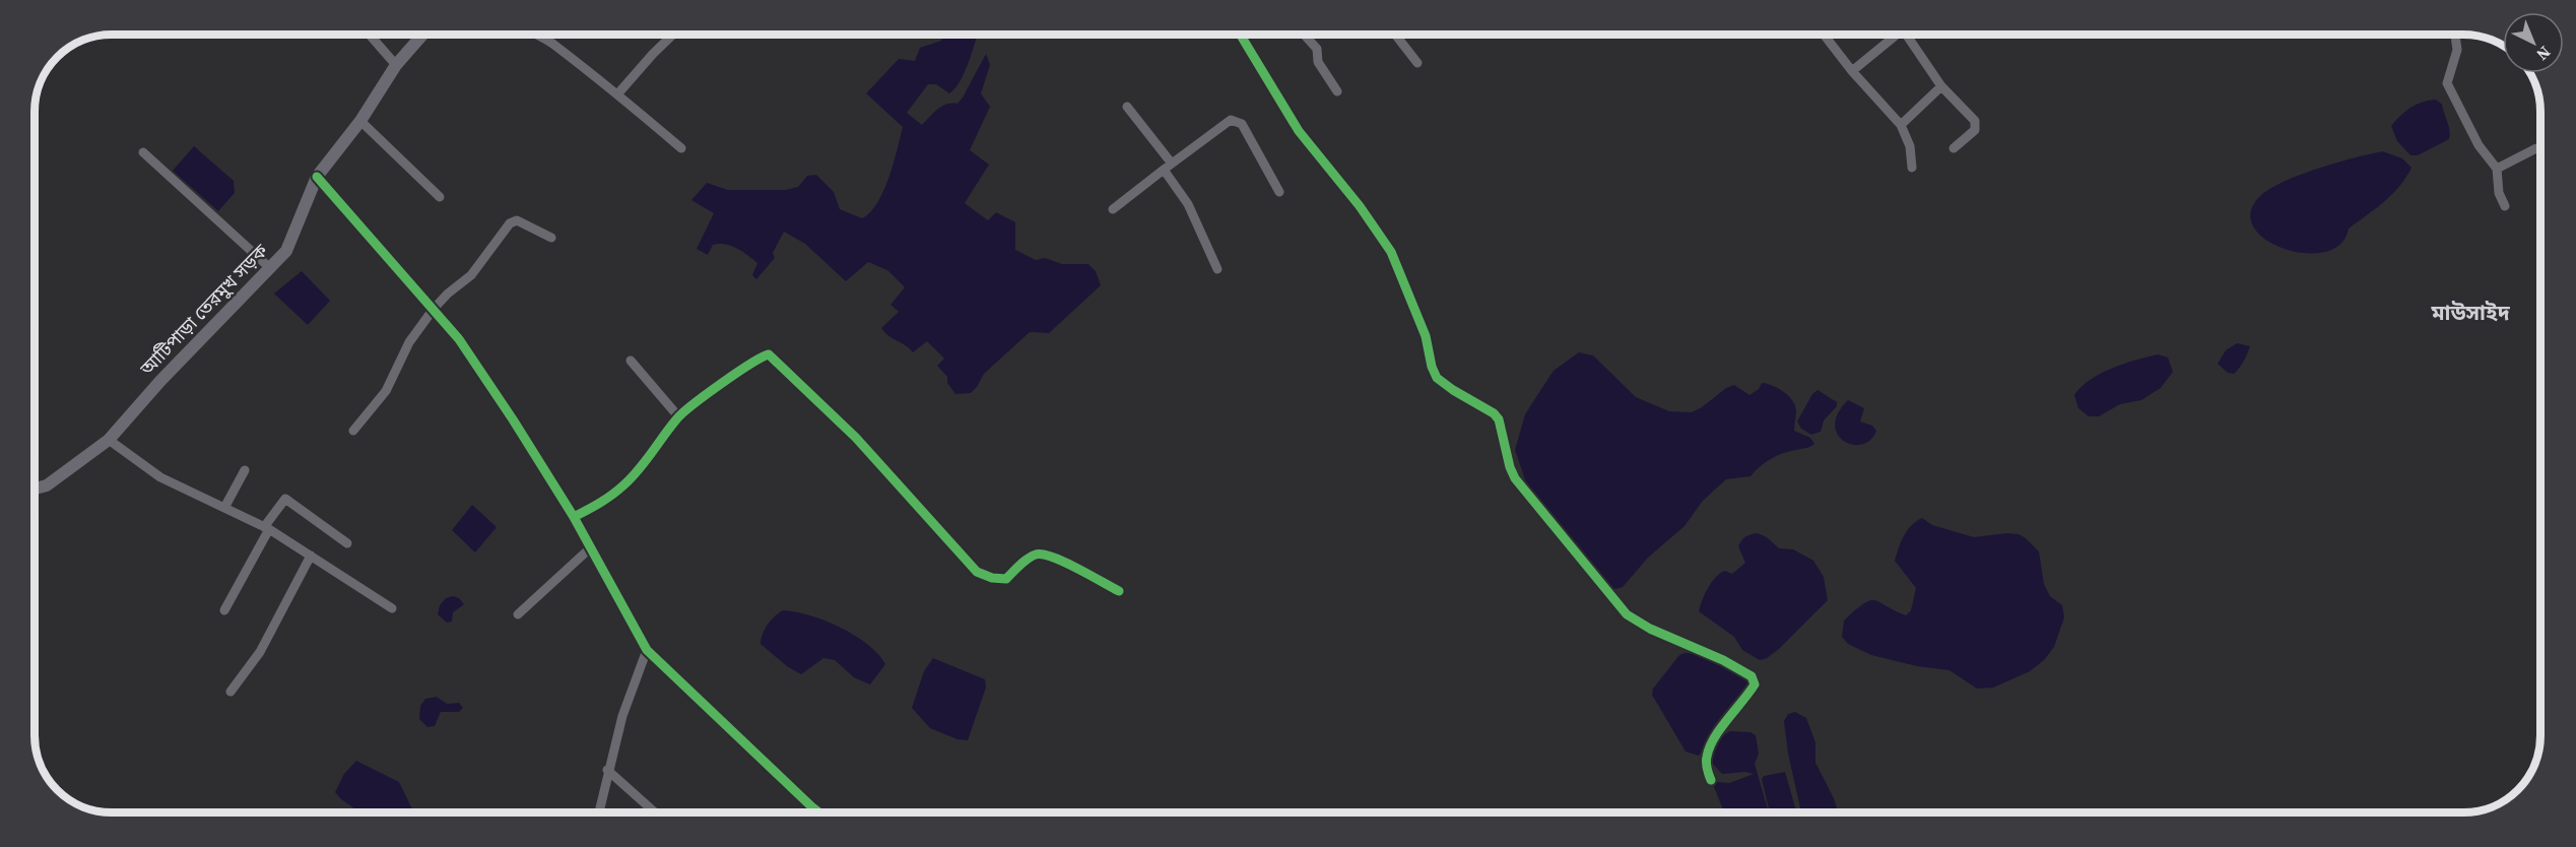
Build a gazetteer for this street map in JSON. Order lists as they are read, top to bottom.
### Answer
{
  "streets": {
    "main road": ["আটিপাড়া তেরমুখ সড়ক"]
  },
  "districts": ["মাউসাইদ"],
  "north": "bottom right"
}
